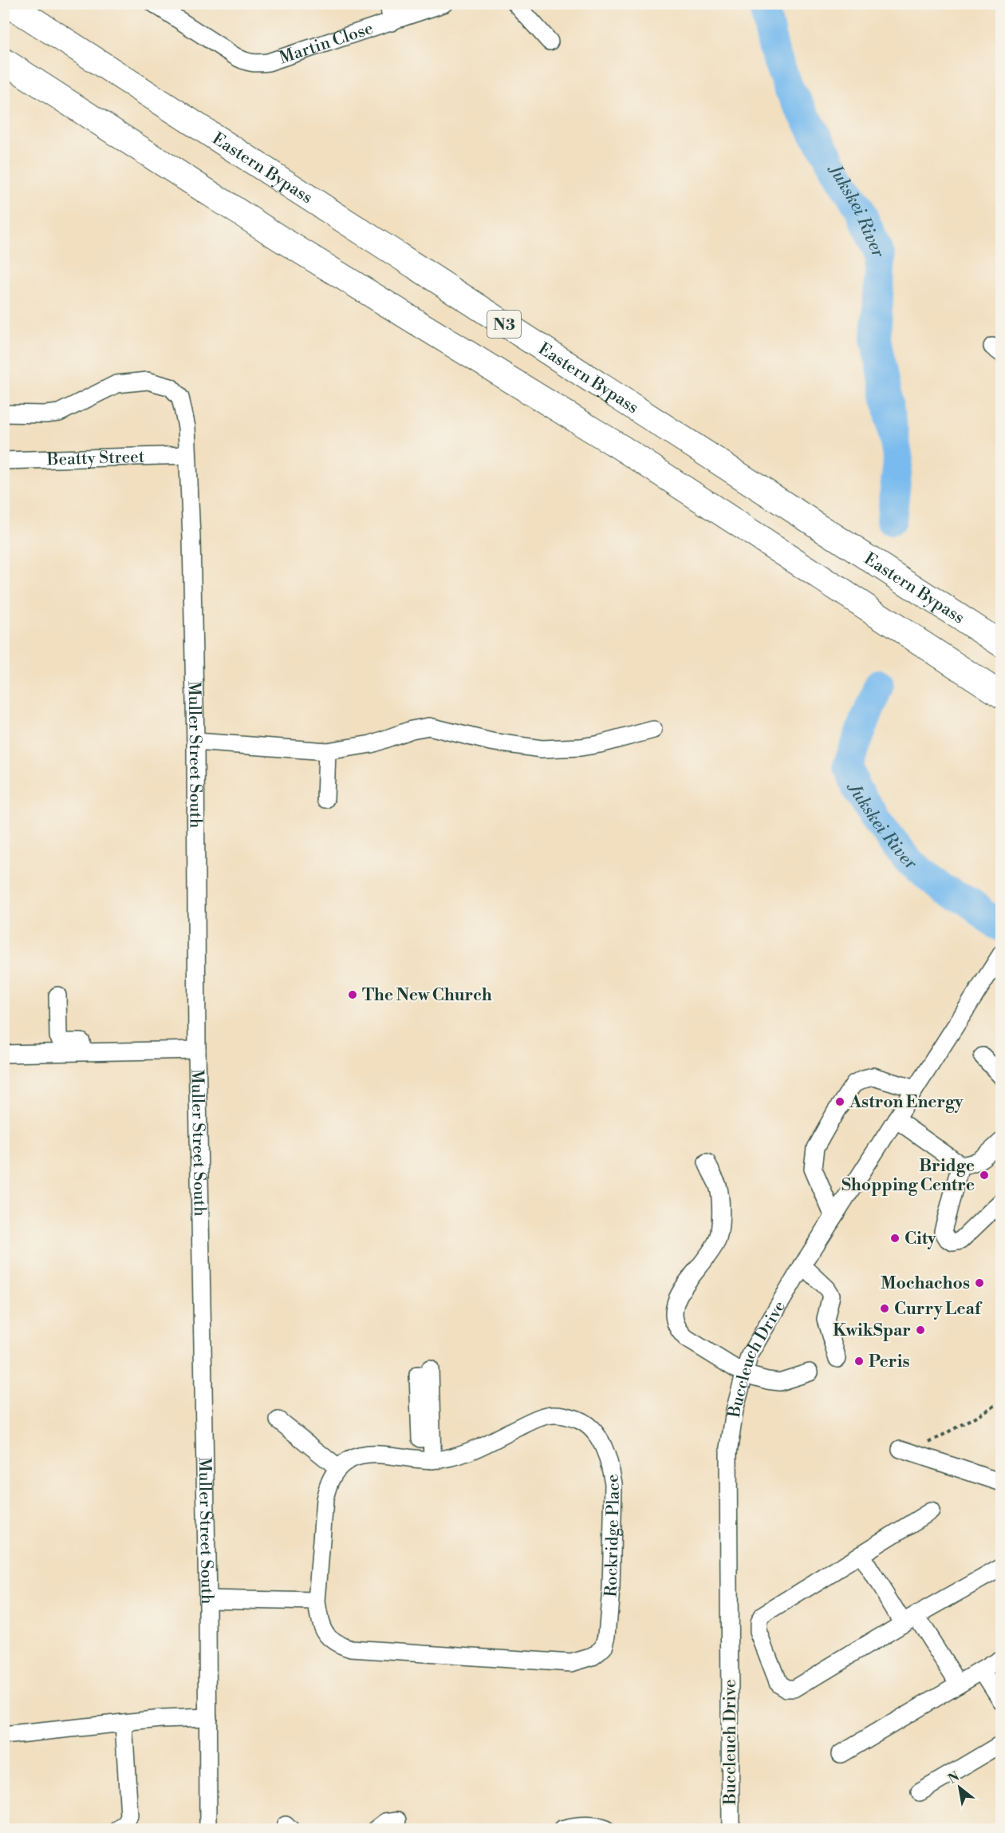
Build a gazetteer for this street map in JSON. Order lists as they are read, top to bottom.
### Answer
{
  "streets": {
    "highway": ["Eastern Bypass", "N3"],
    "street": [
      "Martin Close",
      "Beatty Street",
      "Muller Street South",
      "Buccleuch Drive",
      "Rockridge Place"
    ]
  },
  "crossings": [
    ["Beatty Street", "Muller Street South"]
  ],
  "water": ["Jukskei River"],
  "places": [
    "The New Church",
    "Astron Energy",
    "Bridge Shopping Centre",
    "City",
    "Mochachos",
    "Curry Leaf",
    "KwikSpar",
    "Peris"
  ],
  "north": "top left"
}
